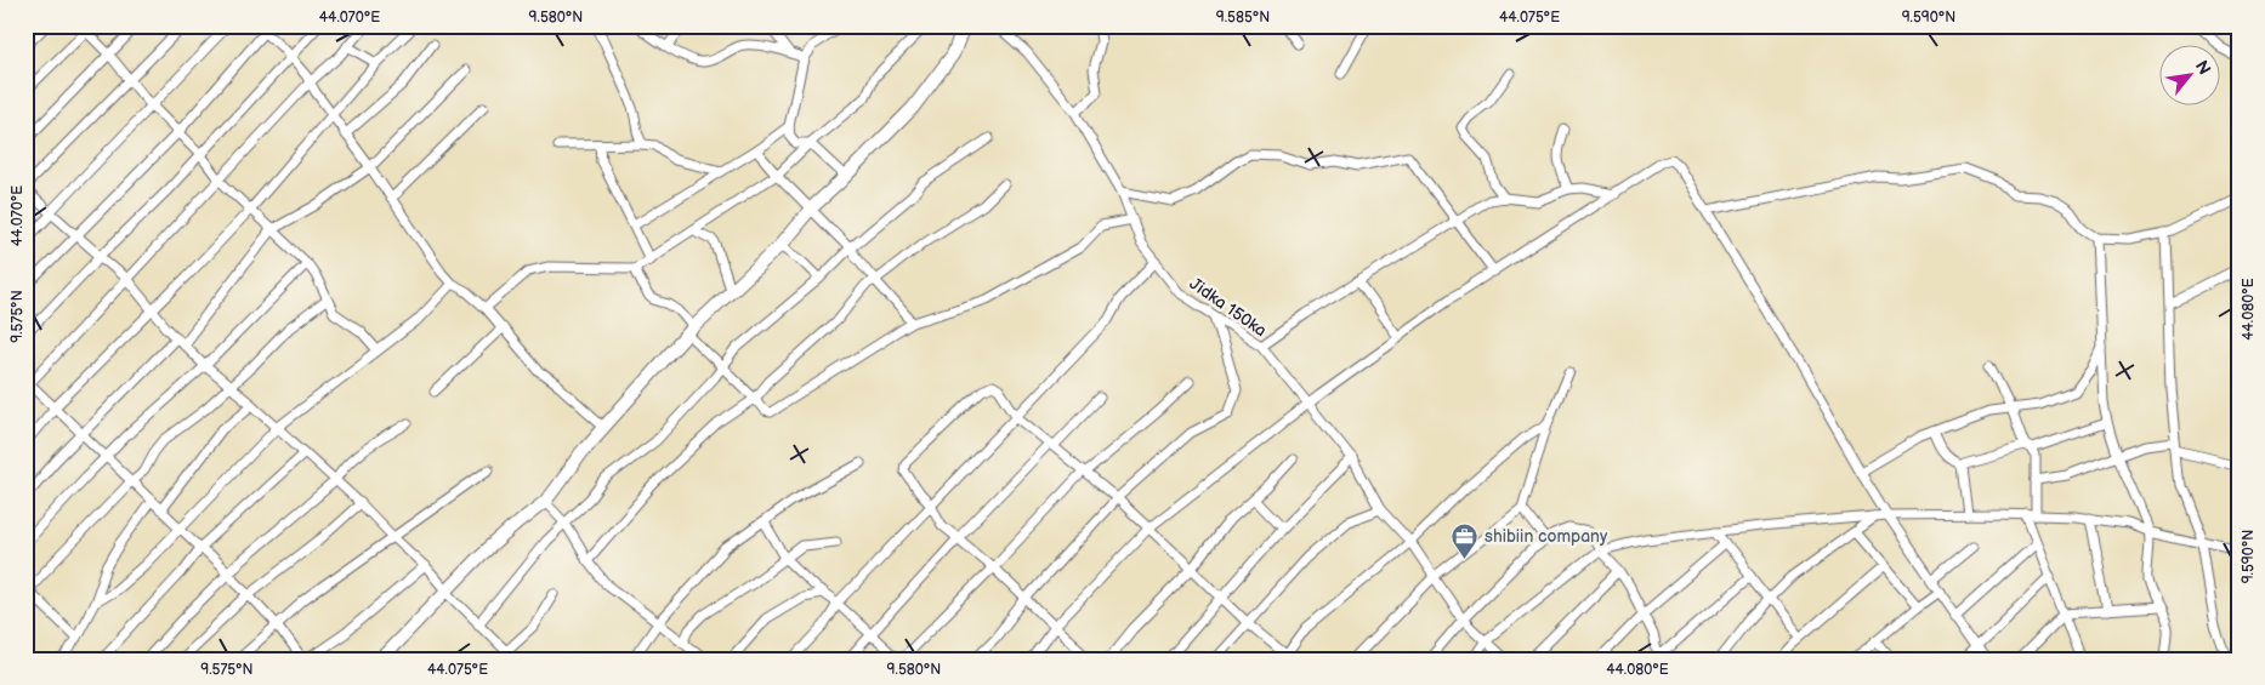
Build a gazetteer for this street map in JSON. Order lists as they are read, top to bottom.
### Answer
{
  "streets": {
    "street": ["Jidka 150ka"]
  },
  "places": {
    "office": ["shibiin company"]
  },
  "north": "top right",
  "coordinates": [
    "44.070°E",
    "9.580°N",
    "9.585°N",
    "44.075°E",
    "9.590°N",
    "44.080°E",
    "9.575°N"
  ]
}
